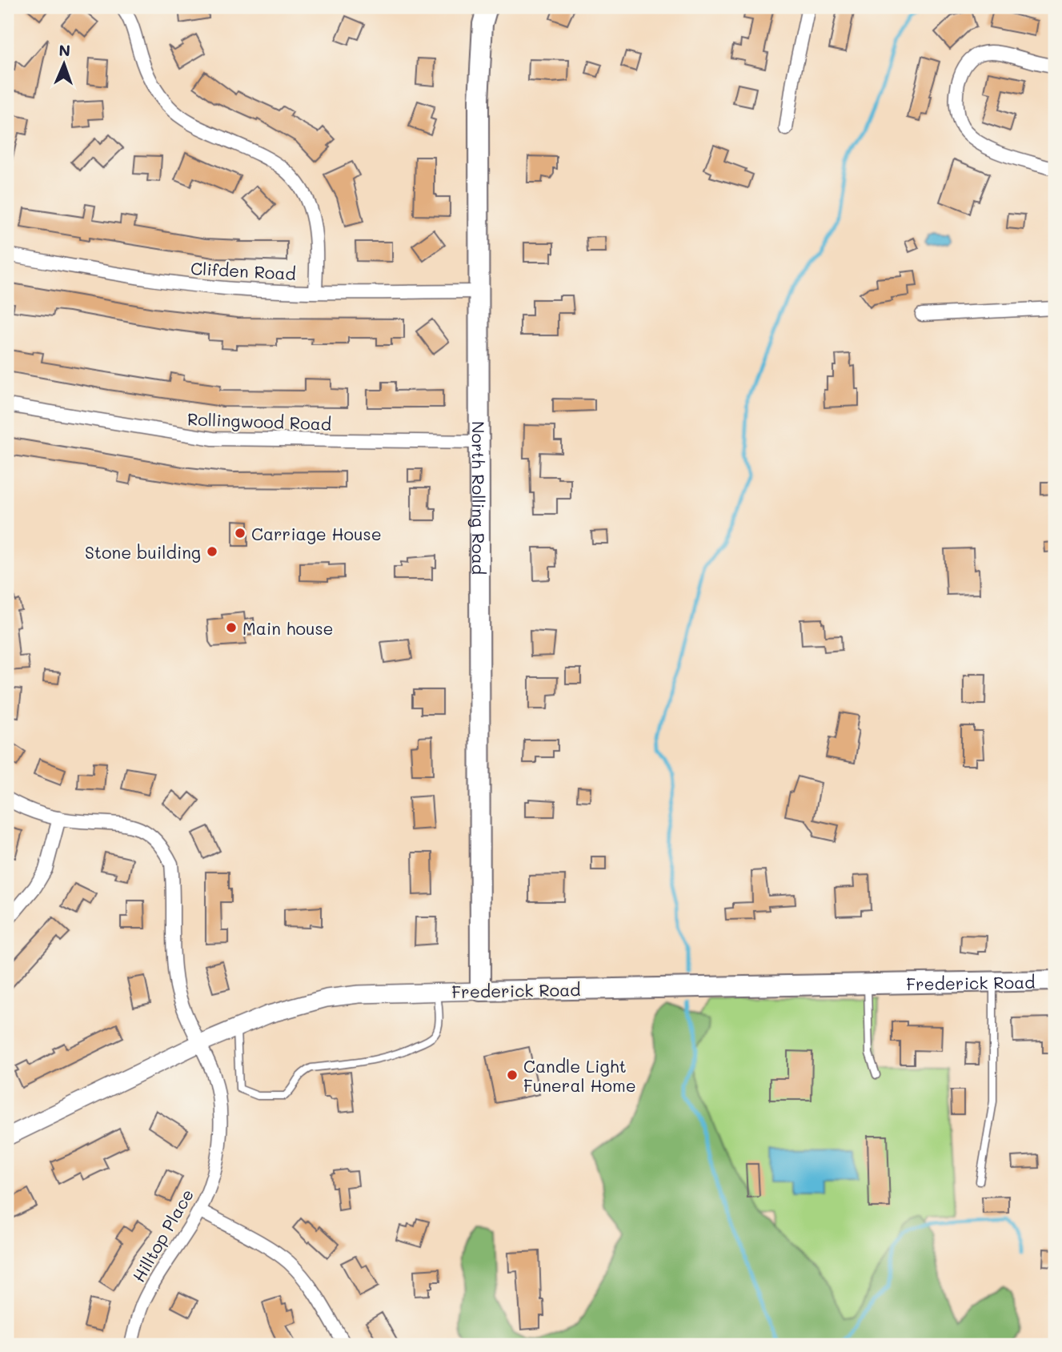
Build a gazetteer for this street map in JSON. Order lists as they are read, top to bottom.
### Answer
{
  "streets": {
    "main road": ["North Rolling Road", "Frederick Road"],
    "street": ["Clifden Road", "Rollingwood Road", "Hilltop Place"]
  },
  "crossings": [
    ["Clifden Road", "North Rolling Road"],
    ["Rollingwood Road", "North Rolling Road"],
    ["North Rolling Road", "Frederick Road"],
    ["Frederick Road", "Hilltop Place"]
  ],
  "places": [
    "Carriage House",
    "Stone building",
    "Main house",
    "Candle Light Funeral Home"
  ],
  "north": "top"
}
